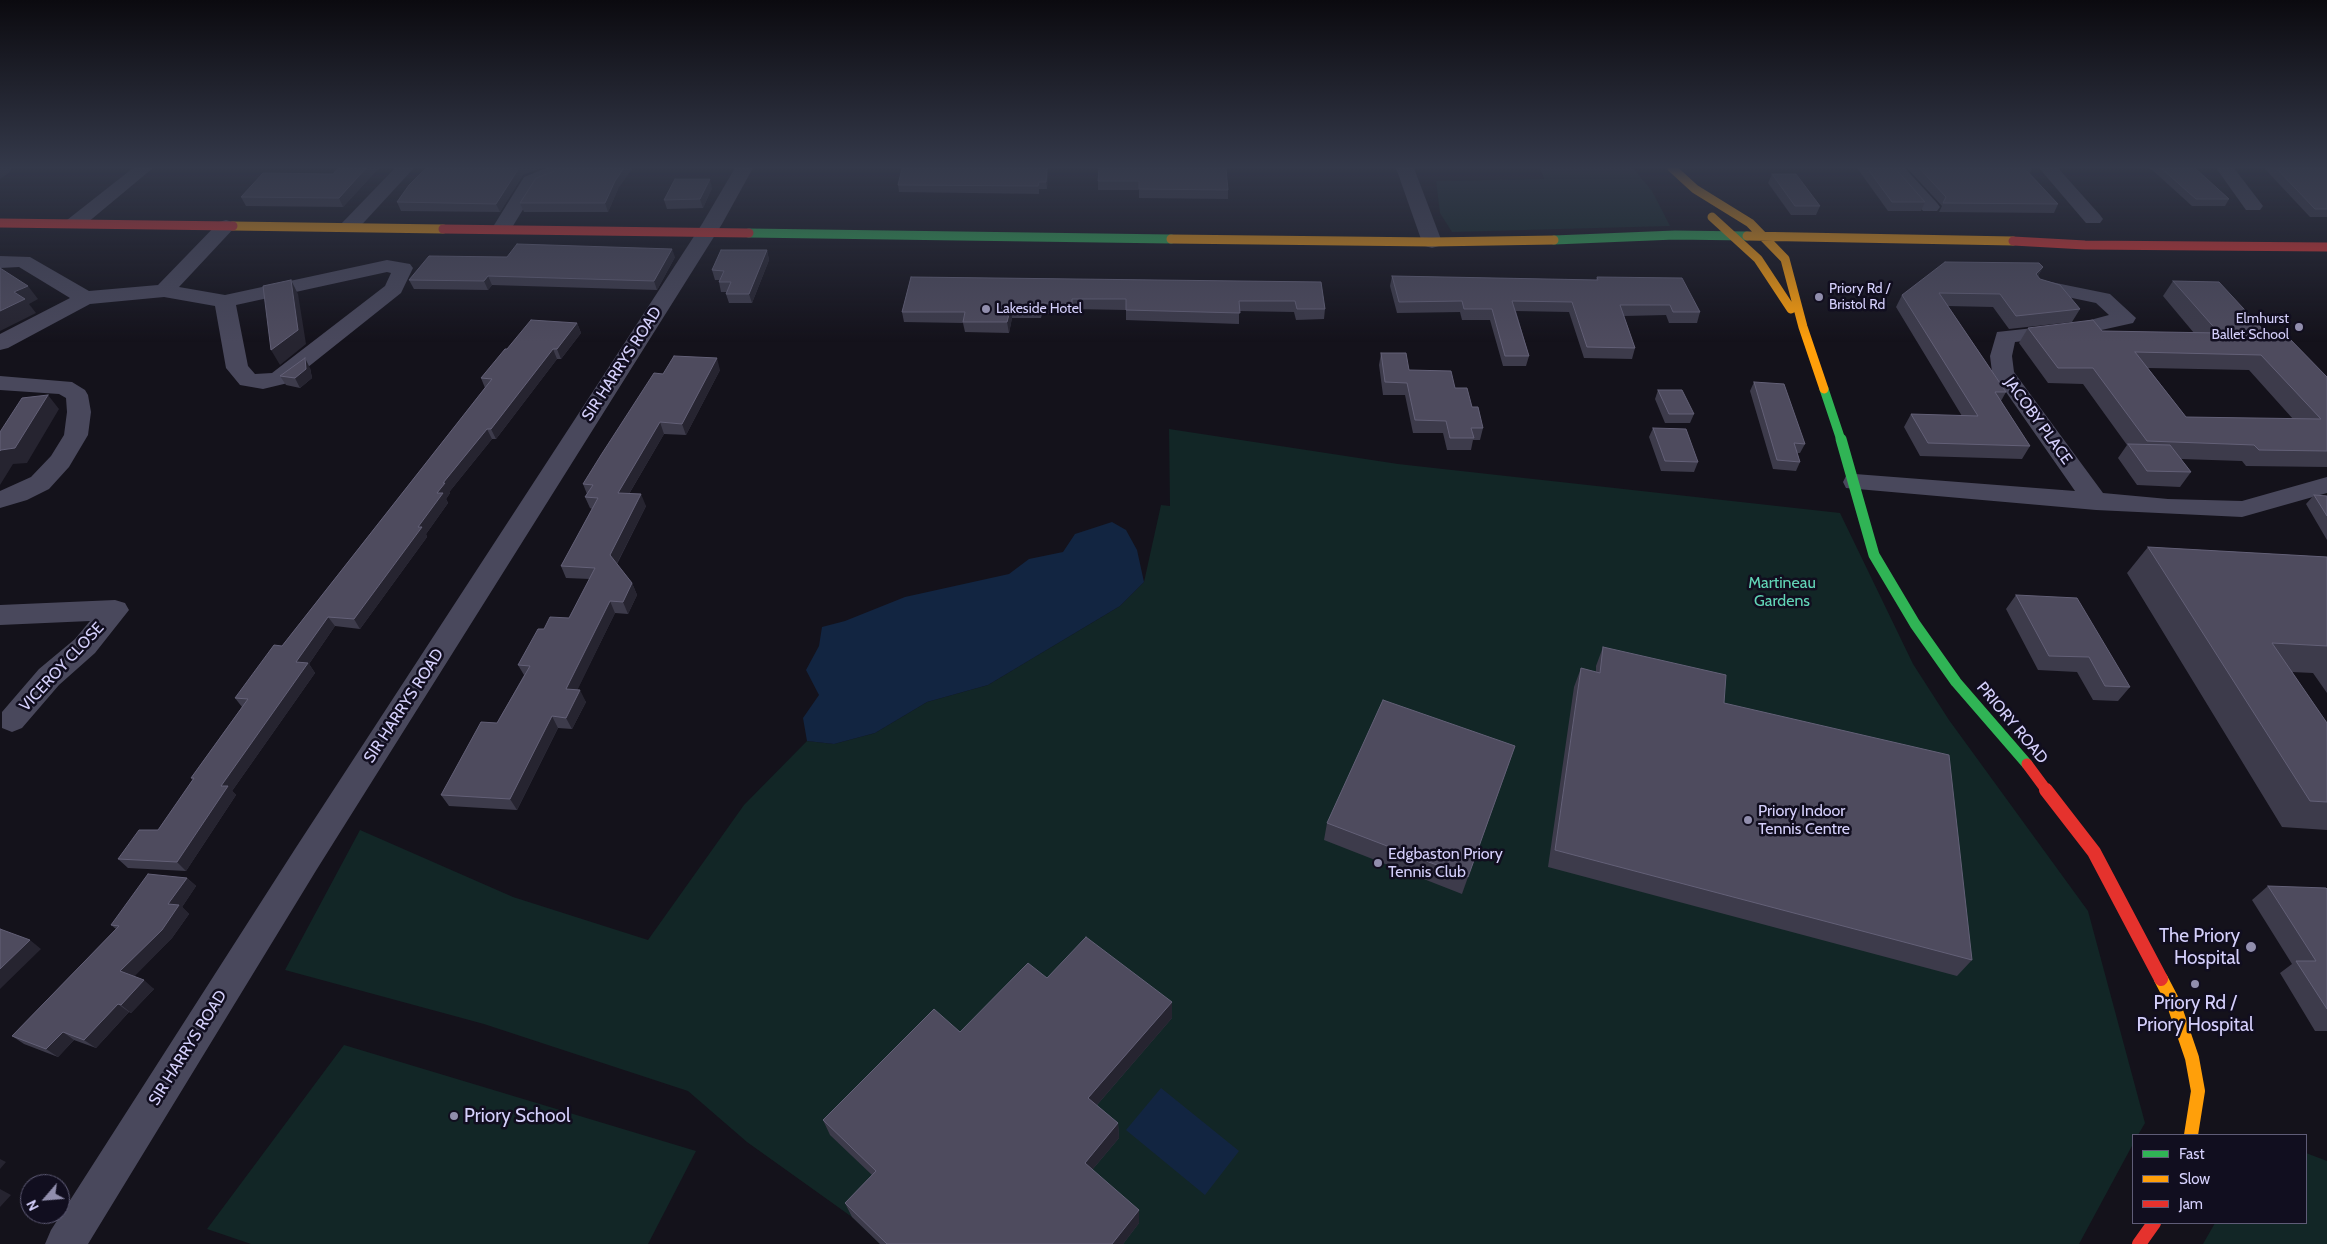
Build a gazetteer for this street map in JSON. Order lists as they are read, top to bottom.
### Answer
{
  "streets": {
    "main road": ["PRIORY ROAD"],
    "street": ["SIR HARRYS ROAD", "JACOBY PLACE", "VICEROY CLOSE"]
  },
  "parks": ["Martineau Gardens"],
  "places": [
    "Priory Rd / Bristol Rd",
    "Lakeside Hotel",
    "Elmhurst Ballet School",
    "Priory Indoor Tennis Centre",
    "Edgbaston Priory Tennis Club",
    "The Priory Hospital",
    "Priory Rd / Priory Hospital",
    "Priory School"
  ],
  "legend": ["Fast", "Slow", "Jam"],
  "north": "bottom left"
}
